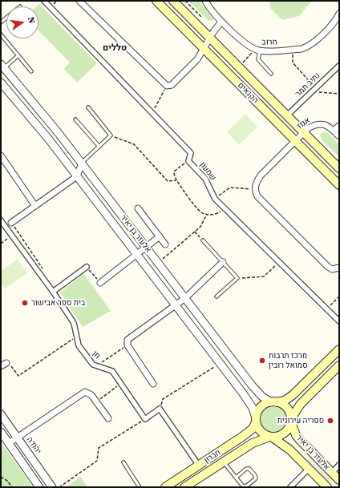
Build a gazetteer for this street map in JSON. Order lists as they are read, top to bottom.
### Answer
{
  "streets": {
    "main road": ["הקנאים", "אלעזר בן יאיר", "חברון"],
    "street": [
      "חרוב",
      "נתיב תמר",
      "אגוז",
      "שמעון",
      "חן",
      "יהודה"
    ]
  },
  "crossings": [
    ["נתיב תמר", "הקנאים"],
    ["הקנאים", "אגוז"],
    ["אלעזר בן יאיר", "חברון"]
  ],
  "districts": ["טללים"],
  "places": ["בית ספר אבישור", "מרכז תרבות סמואל רובין", "ספריה עירונית"],
  "north": "right"
}
